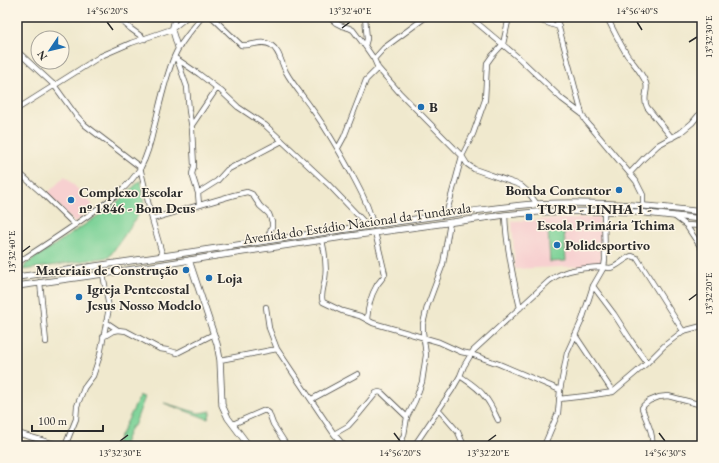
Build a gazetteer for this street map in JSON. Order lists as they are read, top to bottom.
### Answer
{
  "streets": {
    "street": ["Avenida do Estádio Nacional da Tundavala"]
  },
  "places": {
    "other": [
      "B",
      "Bomba Contentor",
      "Complexo Escolar nº 1846 - Bom Deus",
      "Polidesportivo",
      "Materiais de Construção",
      "Loja",
      "Igreja Pentecostal Jesus Nosso Modelo"
    ],
    "transit": ["TURP - LINHA 1 - Escola Primária Tchima"]
  },
  "scale_bar": "100 m",
  "north": "bottom left",
  "coordinates": [
    "14°56'20\"S",
    "13°32'40\"E",
    "14°56'40\"S",
    "13°32'30\"E",
    "13°32'20\"E",
    "14°56'30\"S"
  ]
}
